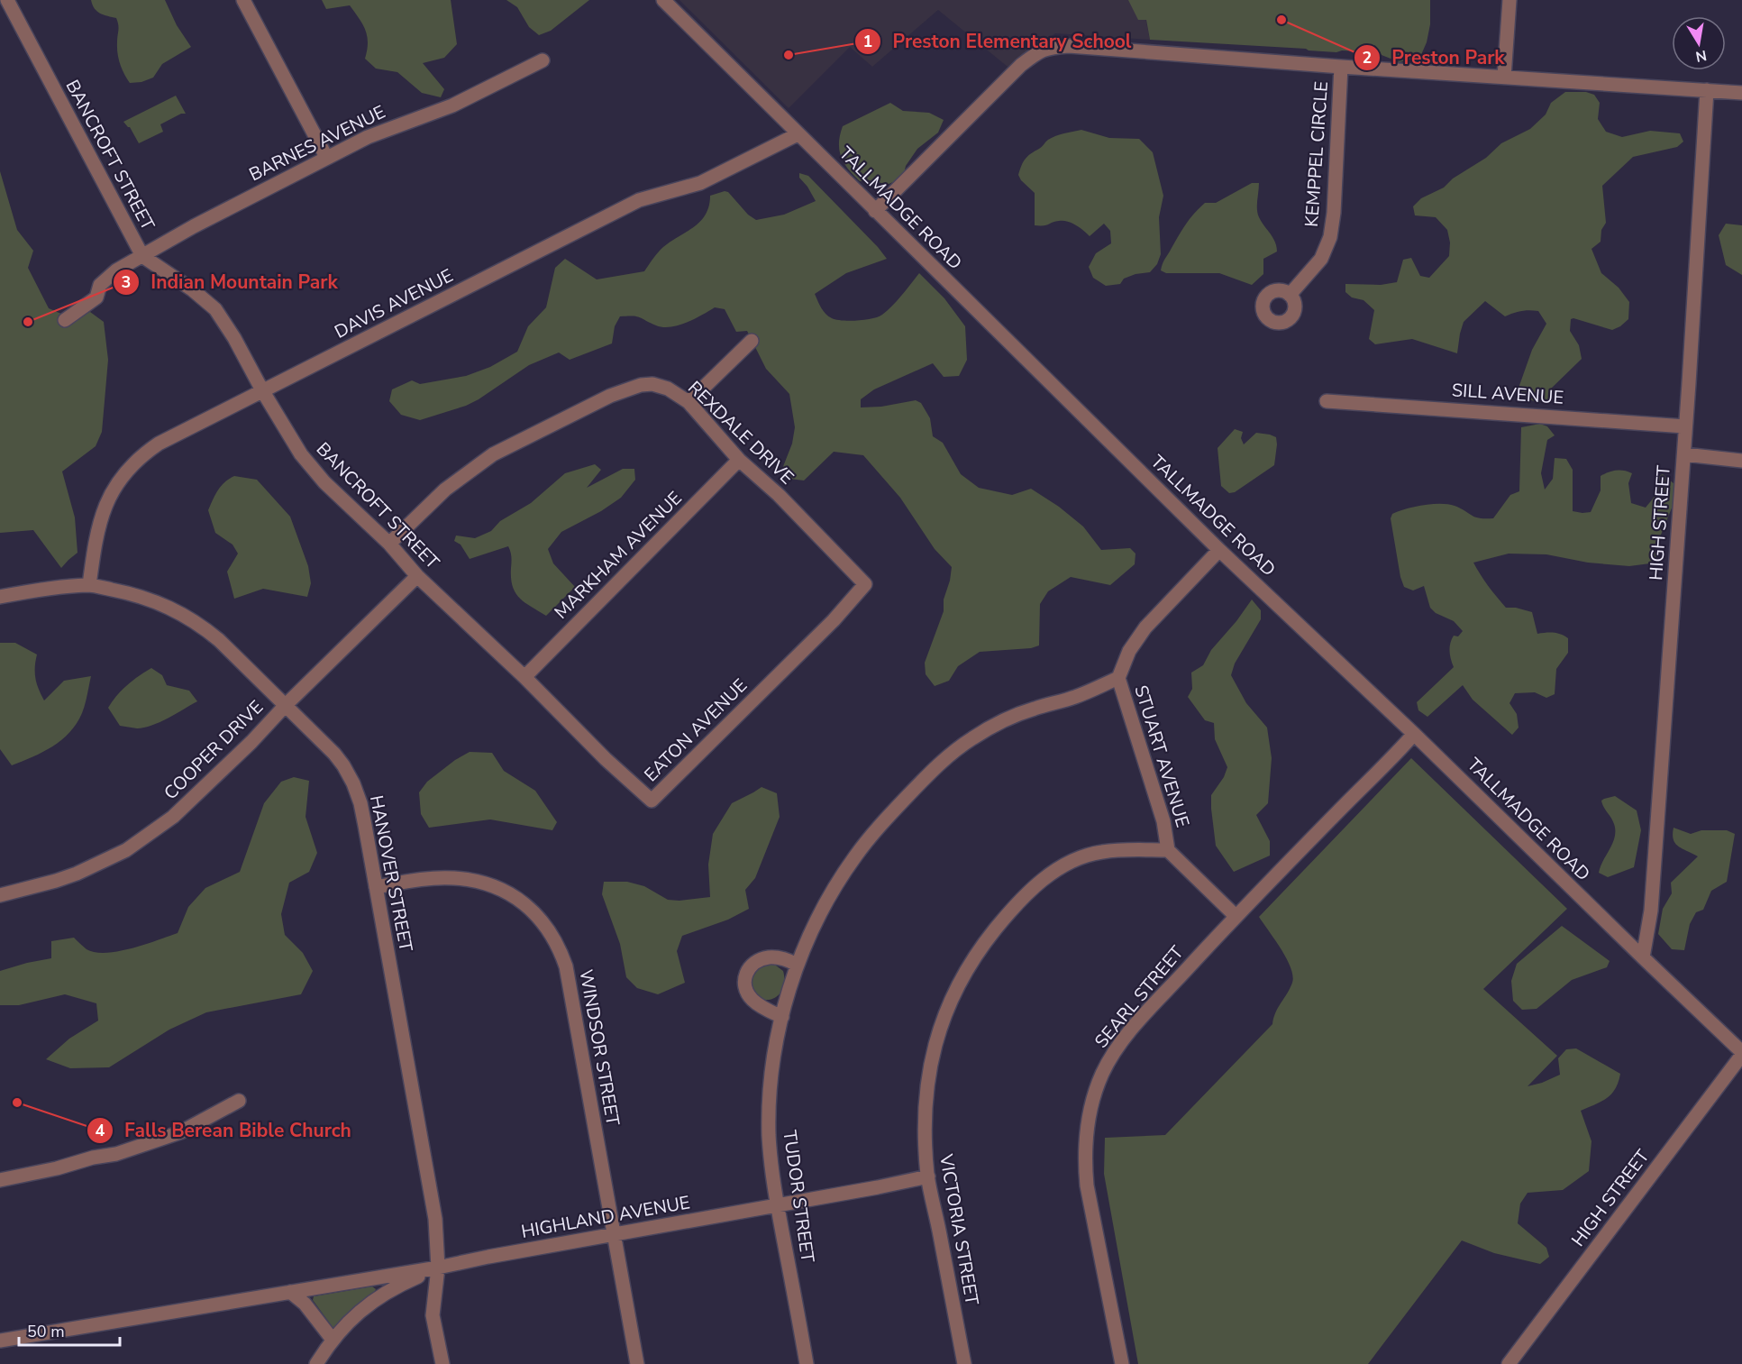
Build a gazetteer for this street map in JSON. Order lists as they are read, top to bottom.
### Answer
{
  "streets": {
    "street": [
      "BARNES AVENUE",
      "KEMPPEL CIRCLE",
      "BANCROFT STREET",
      "TALLMADGE ROAD",
      "DAVIS AVENUE",
      "SILL AVENUE",
      "REXDALE DRIVE",
      "HIGH STREET",
      "MARKHAM AVENUE",
      "EATON AVENUE",
      "COOPER DRIVE",
      "STUART AVENUE",
      "HANOVER STREET",
      "SEARL STREET",
      "WINDSOR STREET",
      "TUDOR STREET",
      "HIGHLAND AVENUE",
      "VICTORIA STREET"
    ]
  },
  "crossings": [
    ["BARNES AVENUE", "BANCROFT STREET"],
    ["BANCROFT STREET", "DAVIS AVENUE"],
    ["BANCROFT STREET", "REXDALE DRIVE"],
    ["BANCROFT STREET", "MARKHAM AVENUE"],
    ["BANCROFT STREET", "EATON AVENUE"],
    ["BANCROFT STREET", "COOPER DRIVE"],
    ["TALLMADGE ROAD", "DAVIS AVENUE"],
    ["TALLMADGE ROAD", "HIGH STREET"],
    ["TALLMADGE ROAD", "STUART AVENUE"],
    ["TALLMADGE ROAD", "SEARL STREET"],
    ["DAVIS AVENUE", "HANOVER STREET"],
    ["SILL AVENUE", "HIGH STREET"],
    ["REXDALE DRIVE", "MARKHAM AVENUE"],
    ["REXDALE DRIVE", "EATON AVENUE"],
    ["COOPER DRIVE", "HANOVER STREET"],
    ["STUART AVENUE", "SEARL STREET"],
    ["STUART AVENUE", "TUDOR STREET"],
    ["STUART AVENUE", "VICTORIA STREET"],
    ["HANOVER STREET", "WINDSOR STREET"],
    ["HANOVER STREET", "HIGHLAND AVENUE"],
    ["WINDSOR STREET", "HIGHLAND AVENUE"],
    ["TUDOR STREET", "HIGHLAND AVENUE"],
    ["HIGHLAND AVENUE", "VICTORIA STREET"]
  ],
  "places": [
    "Preston Park",
    "Preston Elementary School",
    "Indian Mountain Park",
    "Falls Berean Bible Church"
  ],
  "scale_bar": "50 m",
  "north": "bottom"
}
